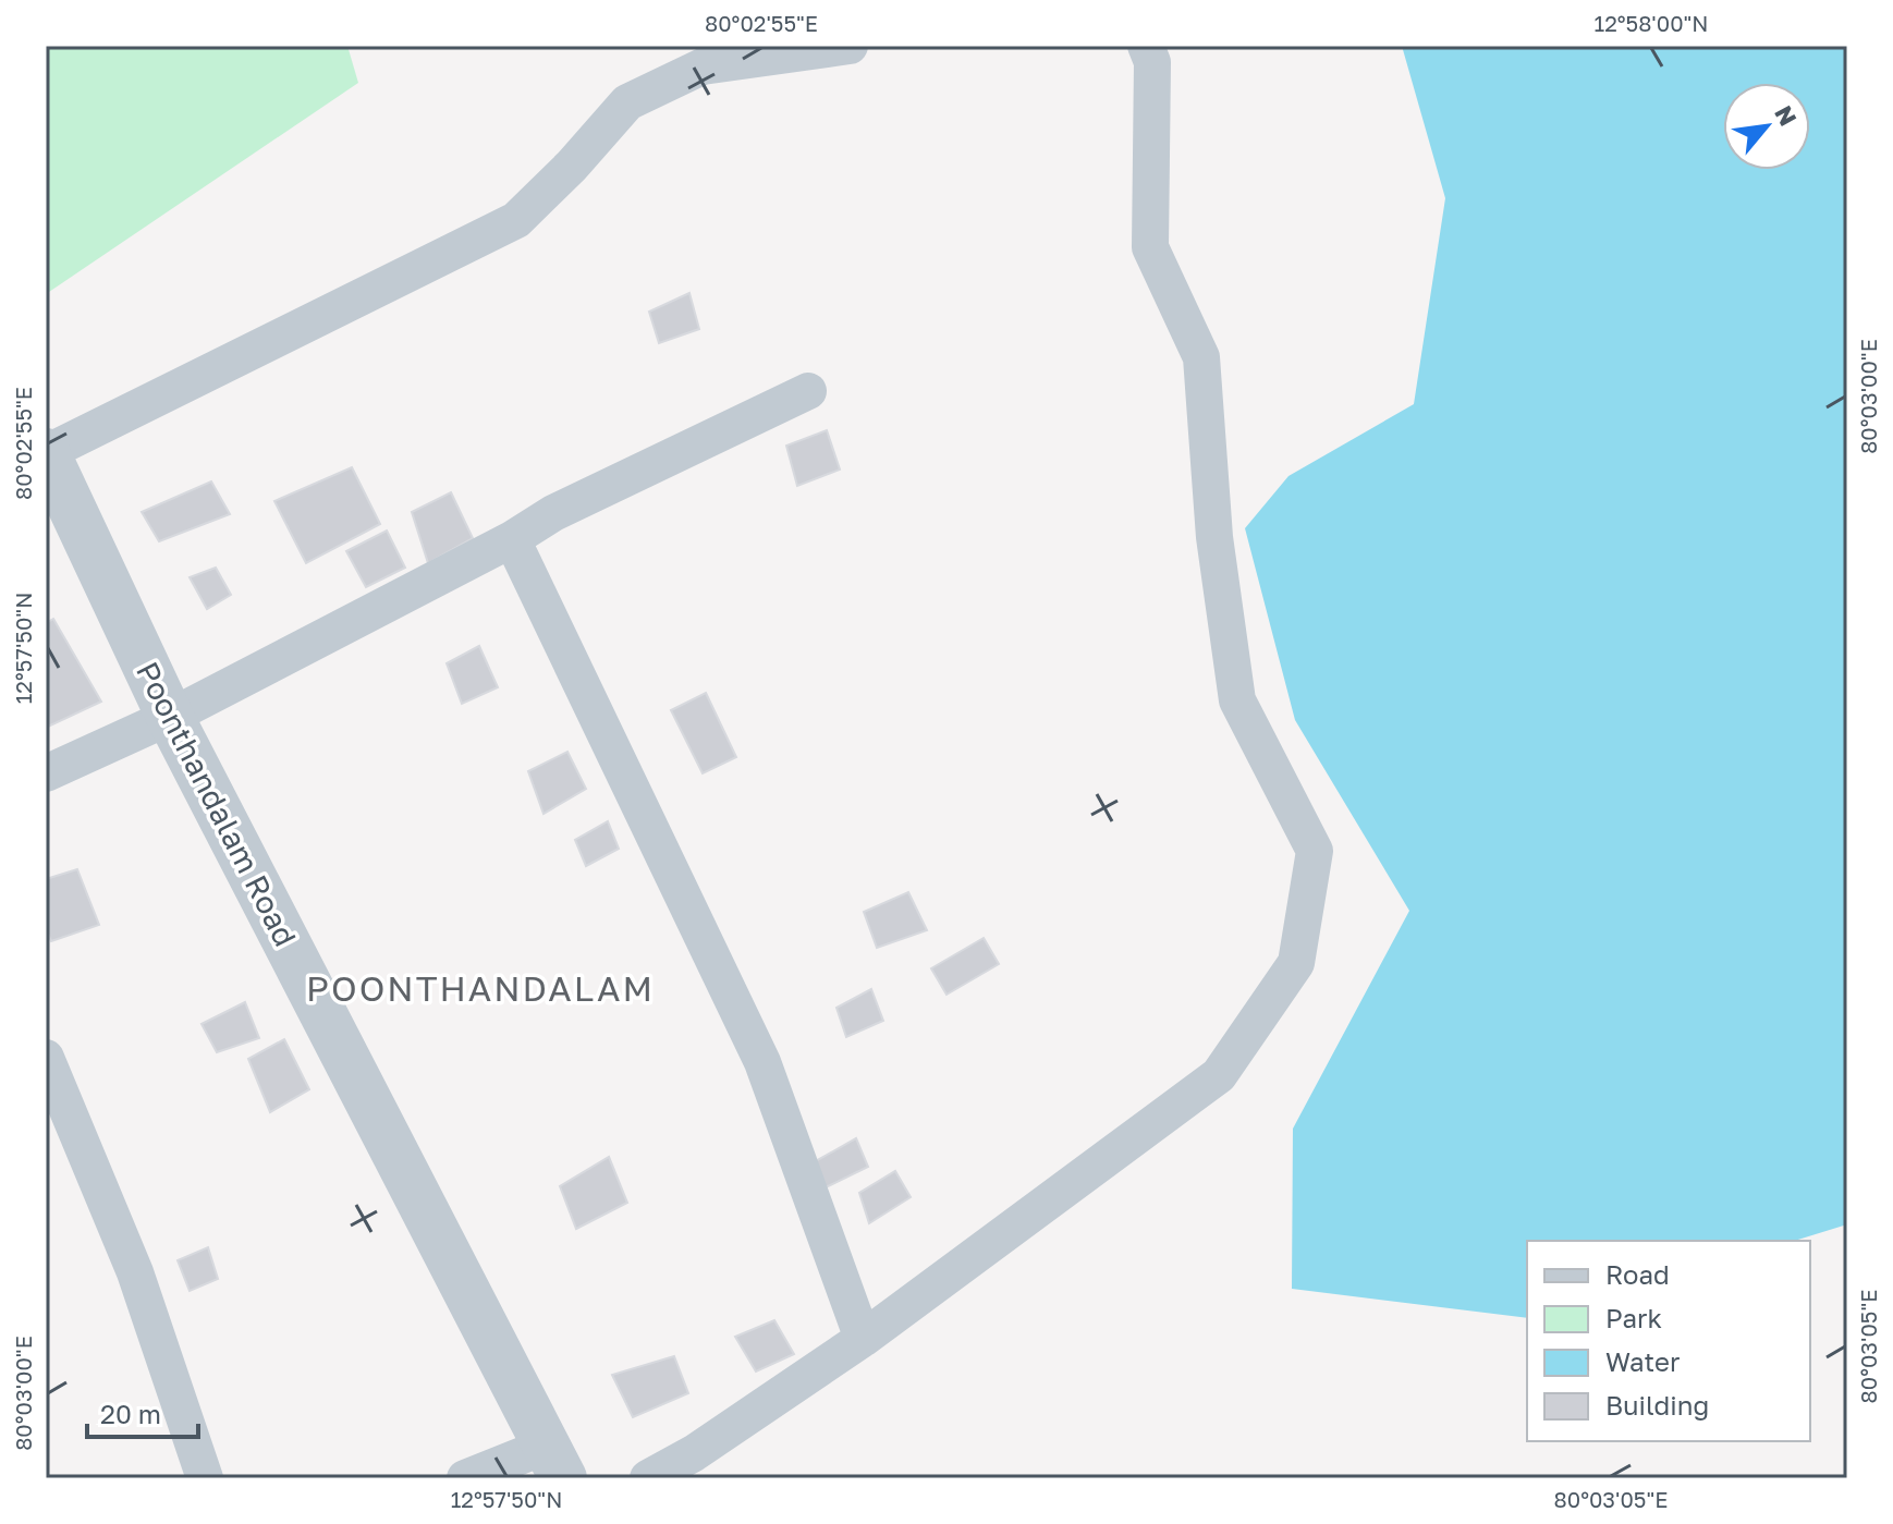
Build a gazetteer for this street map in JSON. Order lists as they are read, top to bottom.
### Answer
{
  "streets": {
    "street": ["Poonthandalam Road"]
  },
  "districts": ["POONTHANDALAM"],
  "legend": [
    "Road",
    "Park",
    "Water",
    "Building"
  ],
  "scale_bar": "20 m",
  "north": "top right",
  "coordinates": [
    "80°02'55\"E",
    "12°58'00\"N",
    "80°03'00\"E",
    "12°57'50\"N",
    "80°03'05\"E"
  ]
}
